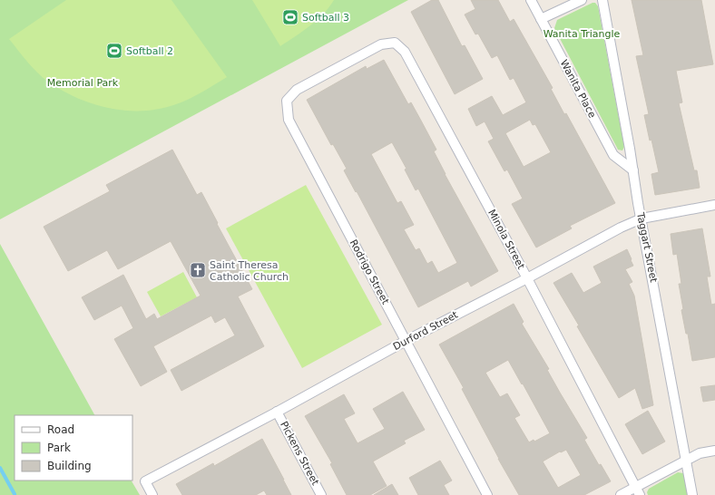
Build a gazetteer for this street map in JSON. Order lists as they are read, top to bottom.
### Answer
{
  "streets": {
    "street": [
      "Wanita Place",
      "Minola Street",
      "Taggart Street",
      "Rodrigo Street",
      "Durford Street",
      "Pickens Street"
    ]
  },
  "crossings": [
    ["Wanita Place", "Taggart Street"],
    ["Minola Street", "Rodrigo Street"],
    ["Minola Street", "Durford Street"],
    ["Taggart Street", "Durford Street"],
    ["Rodrigo Street", "Durford Street"],
    ["Durford Street", "Pickens Street"]
  ],
  "parks": ["Wanita Triangle", "Memorial Park"],
  "places": {
    "sports": ["Softball 3", "Softball 2"],
    "church": ["Saint Theresa Catholic Church"]
  },
  "legend": ["Road", "Park", "Building"]
}
